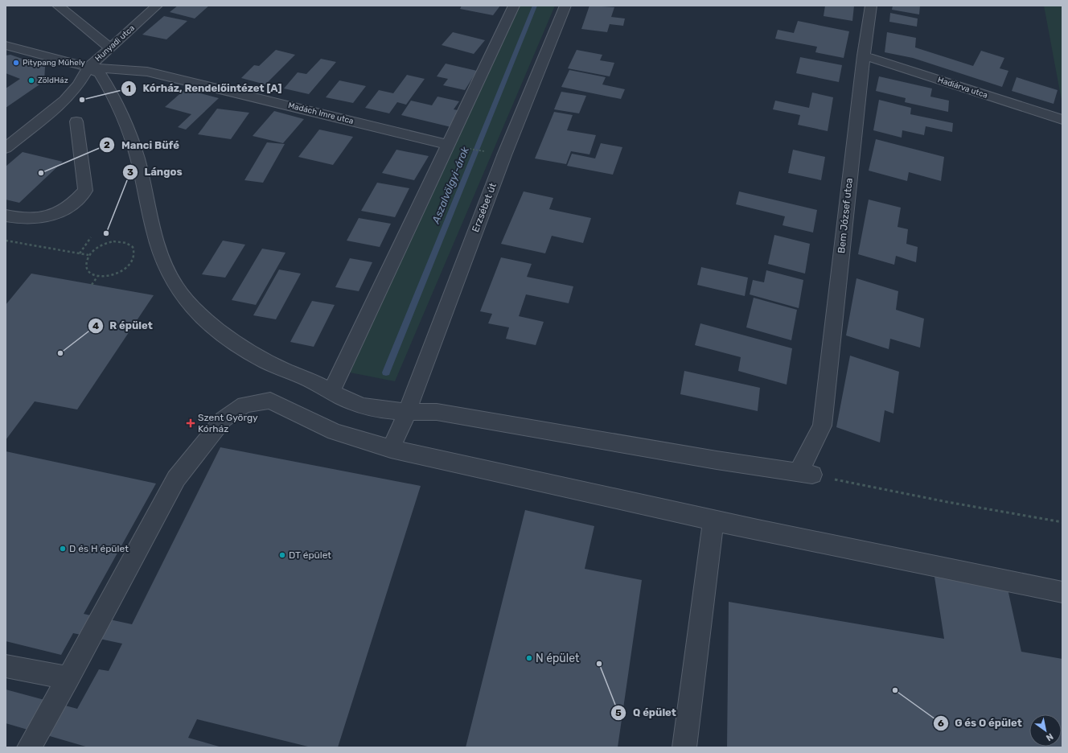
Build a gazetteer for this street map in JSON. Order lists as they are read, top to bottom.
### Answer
{
  "streets": {
    "street": [
      "Hunyadi utca",
      "Hadiárva utca",
      "Madách Imre utca",
      "Erzsébet út",
      "Bem József utca"
    ]
  },
  "crossings": [
    ["Hunyadi utca", "Madách Imre utca"],
    ["Hadiárva utca", "Bem József utca"]
  ],
  "water": ["Aszalvölgyi-árok"],
  "places": {
    "other": [
      "Pitypang Műhely",
      "ZöldHáz",
      "Kórház, Rendelőintézet [A]",
      "Manci Büfé",
      "Lángos",
      "R épület",
      "D és H épület",
      "DT épület",
      "N épület",
      "Q épület",
      "G és O épület"
    ],
    "health": ["Szent György Kórház"]
  },
  "north": "bottom right"
}
